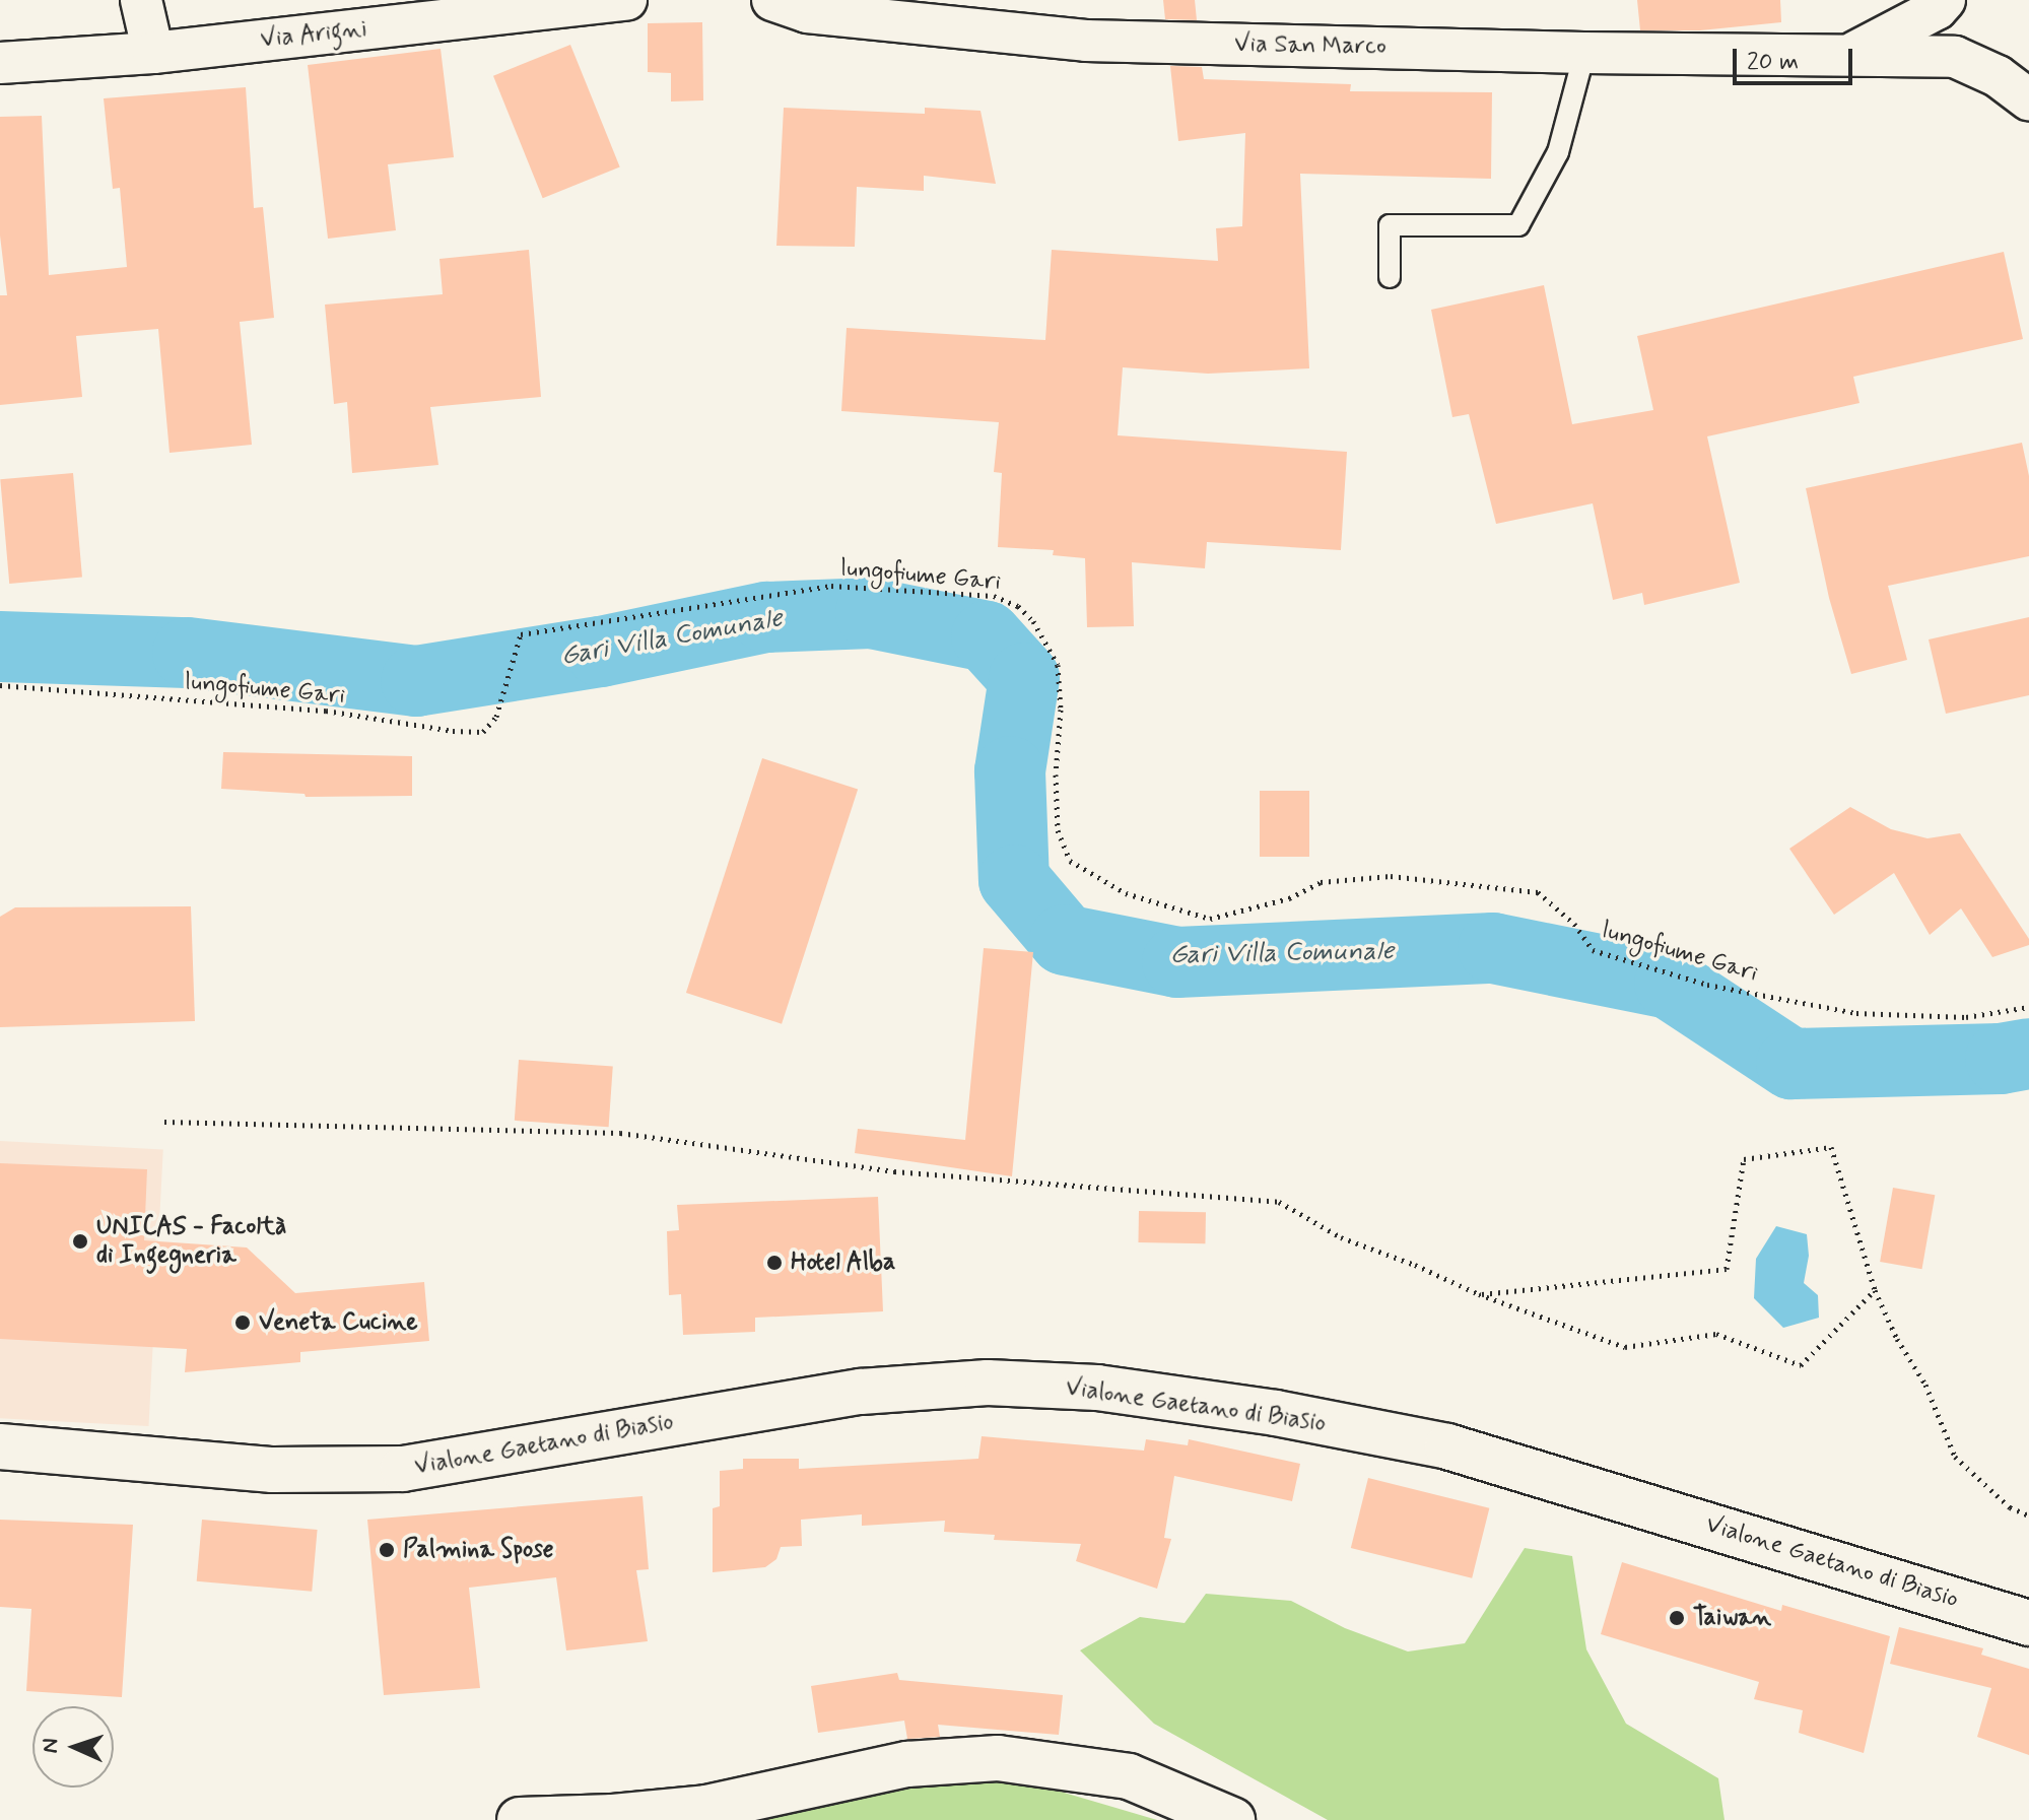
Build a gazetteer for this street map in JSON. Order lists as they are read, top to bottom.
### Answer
{
  "streets": {
    "street": ["Via Arigni", "Via San Marco", "Vialone Gaetano di Biasio"],
    "path": ["lungofiume Gari"]
  },
  "water": ["Gari Villa Comunale"],
  "places": [
    "UNICAS - Facoltà di Ingegneria",
    "Hotel Alba",
    "Veneta Cucine",
    "Palmina Spose",
    "Taiwan"
  ],
  "scale_bar": "20 m",
  "north": "left"
}
